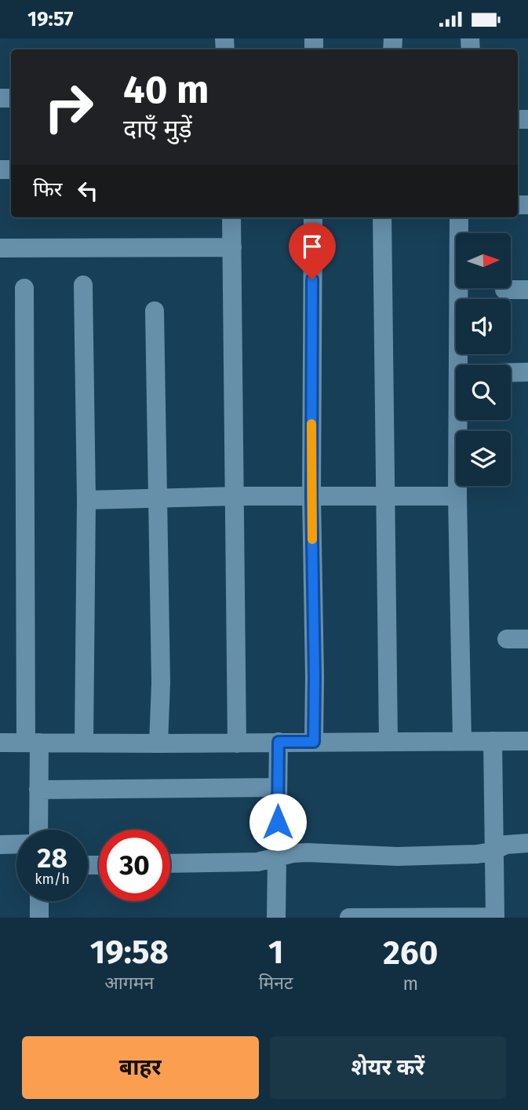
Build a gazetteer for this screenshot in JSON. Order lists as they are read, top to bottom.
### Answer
{
  "north": "right",
  "page": {
    "status": "19:57",
    "turn": ["40 m", "दाएँ मुड़ें"],
    "then": "फिर",
    "speed": "28 km/h",
    "limit": "30",
    "eta": [
      "19:58",
      "आगमन",
      "1",
      "मिनट",
      "260",
      "m"
    ],
    "buttons": ["बाहर", "शेयर करें"]
  }
}
